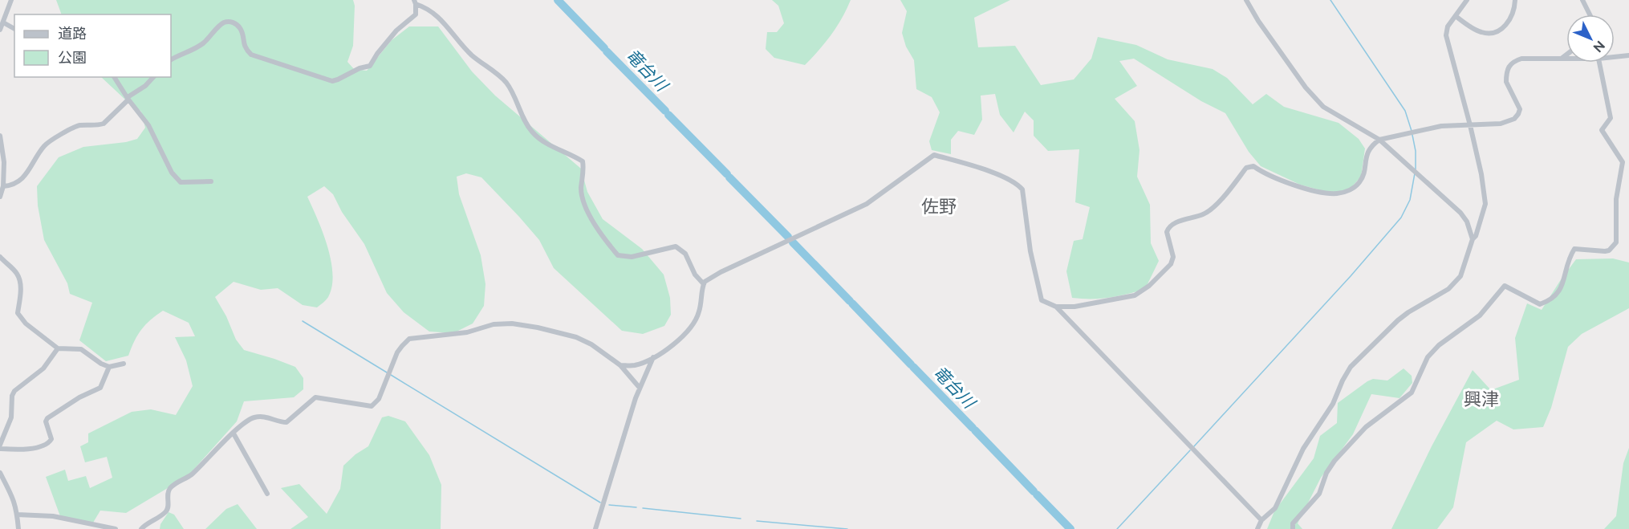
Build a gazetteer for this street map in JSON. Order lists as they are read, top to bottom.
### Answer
{
  "districts": ["佐野", "興津"],
  "water": ["竜台川"],
  "legend": ["道路", "公園"],
  "north": "bottom right"
}
